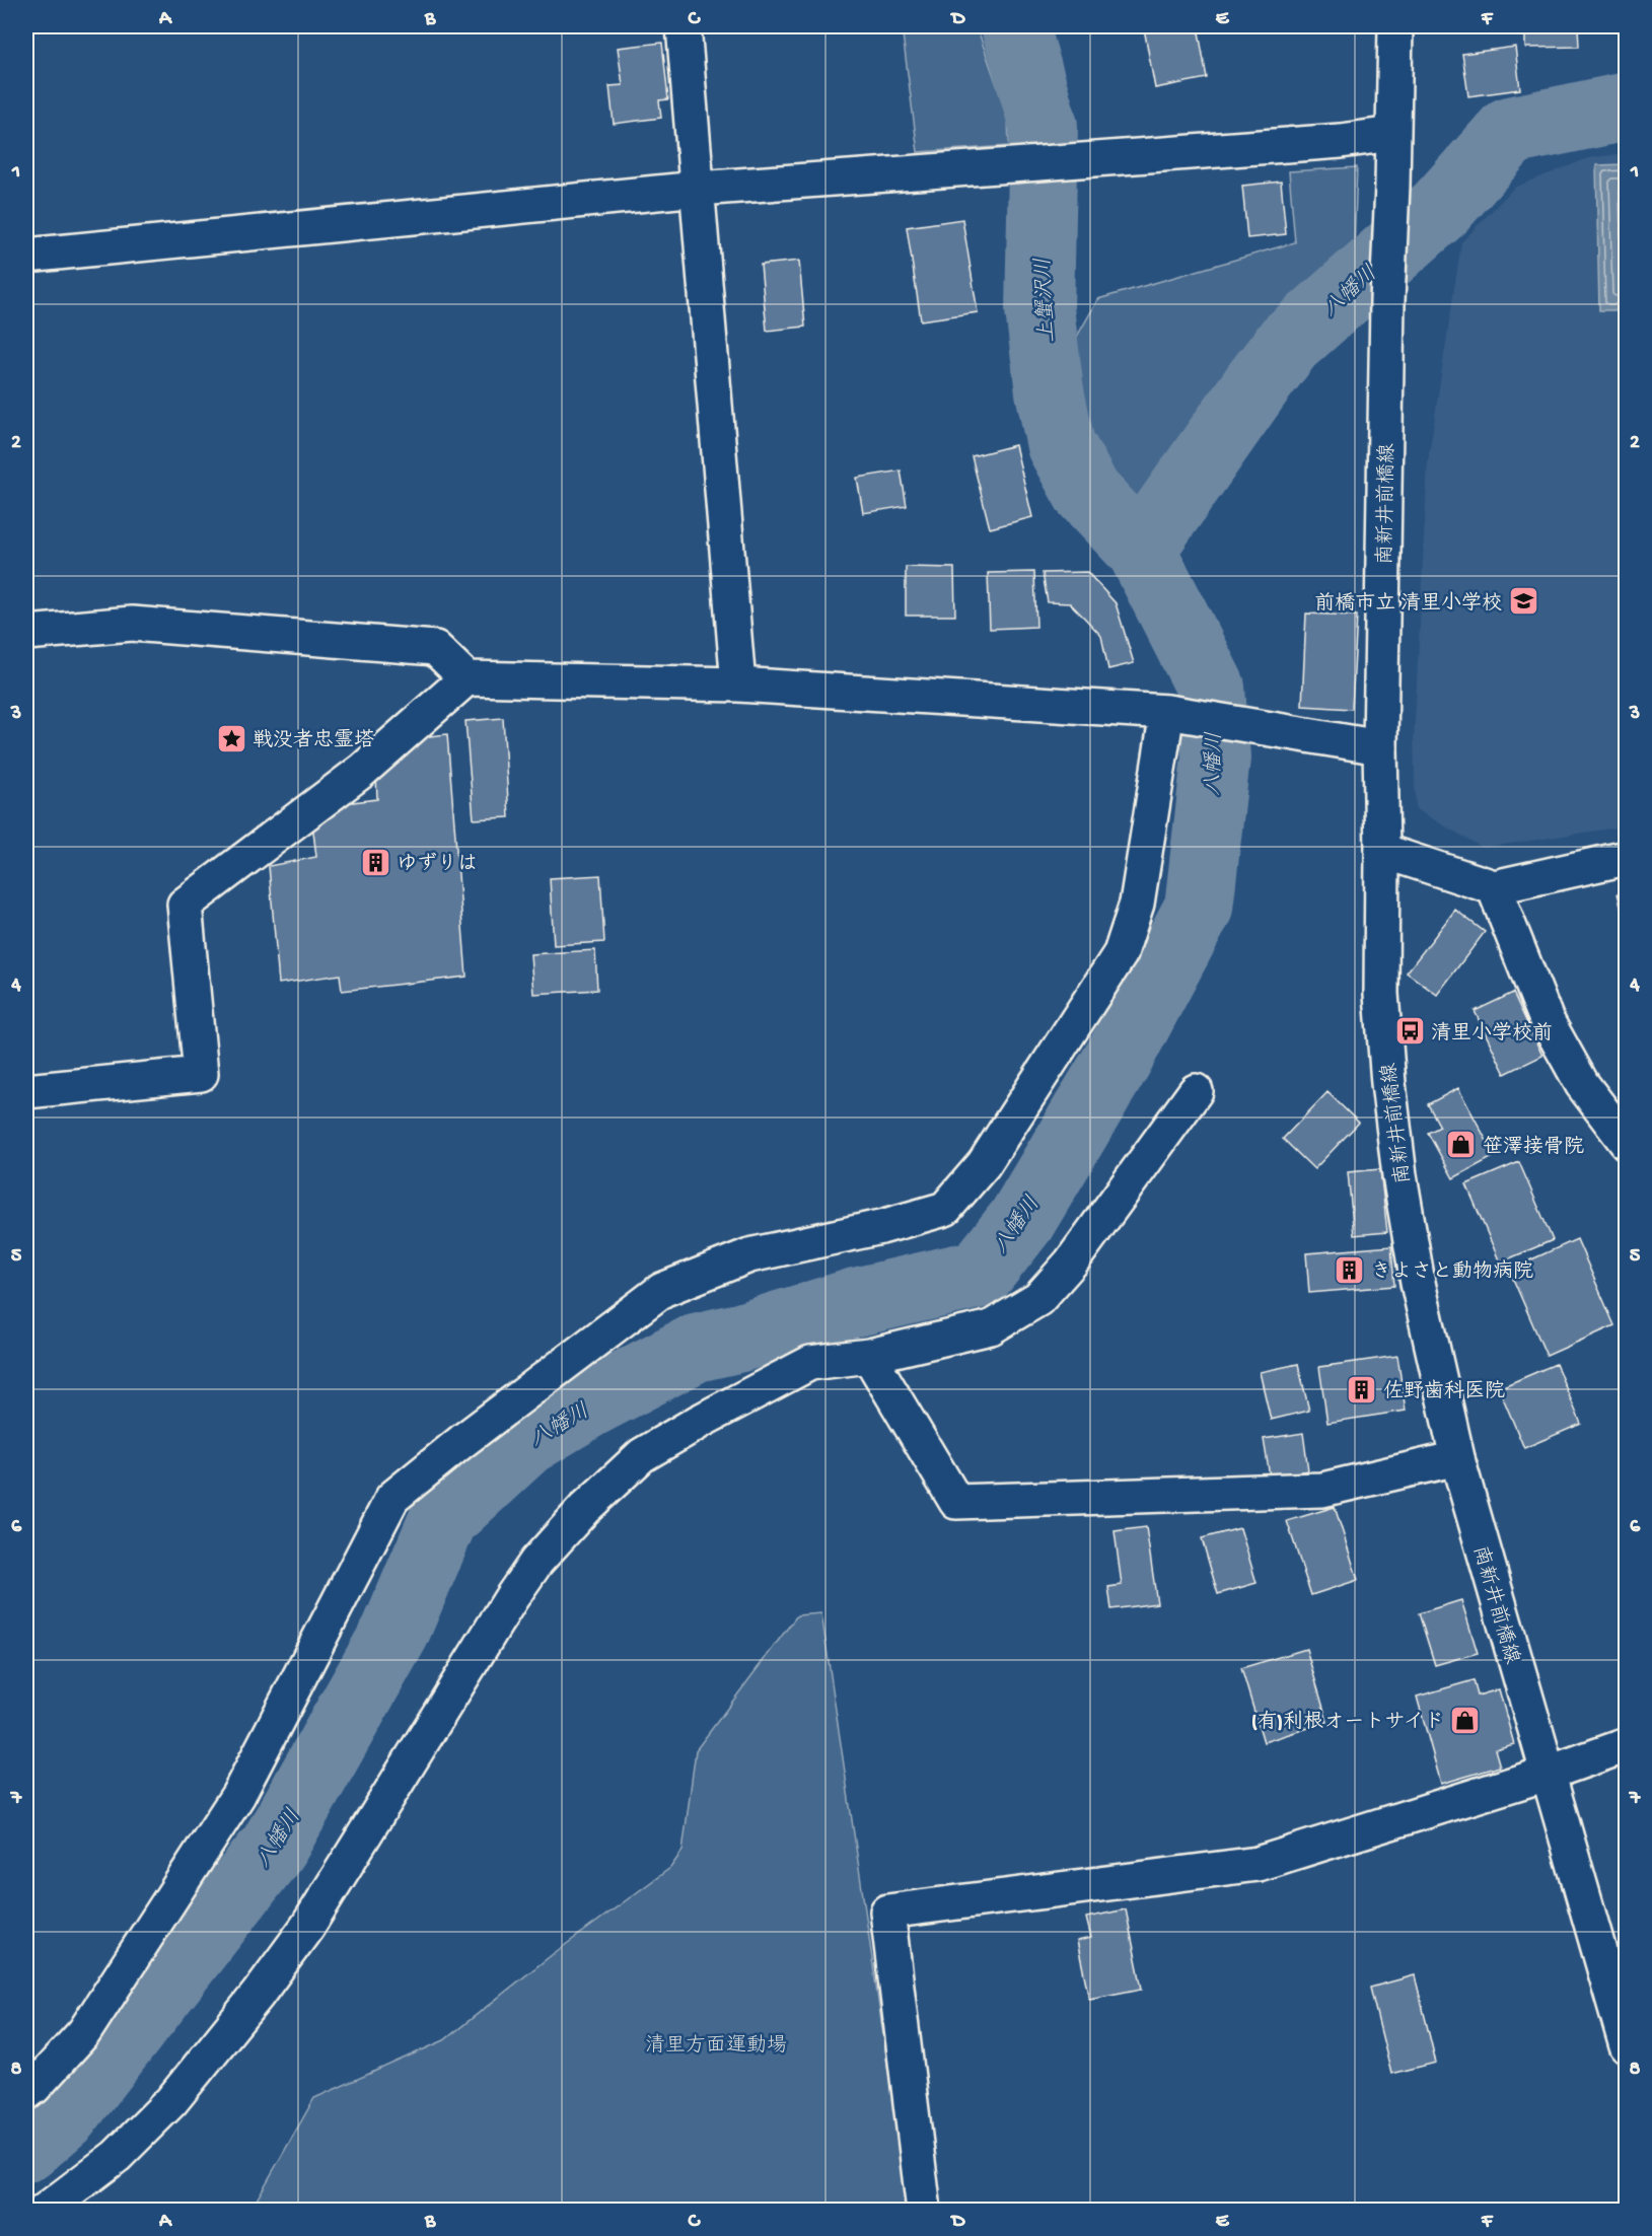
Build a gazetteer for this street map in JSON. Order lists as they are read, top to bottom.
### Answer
{
  "streets": {
    "street": ["南新井前橋線"]
  },
  "water": ["八幡川", "上蟹沢川"],
  "parks": ["清里方面運動場"],
  "places": {
    "school or university": ["前橋市立 清里小学校"],
    "place": ["戦没者忠霊塔"],
    "building": ["ゆずりは", "きよさと動物病院", "佐野歯科医院"],
    "bus stop": ["清里小学校前"],
    "shop": ["笹澤接骨院", "(有)利根オートサイド"]
  },
  "grid": {
    "columns": [
      "A",
      "B",
      "C",
      "D",
      "E",
      "F"
    ],
    "rows": [
      "1",
      "2",
      "3",
      "4",
      "5",
      "6",
      "7",
      "8"
    ]
  }
}
